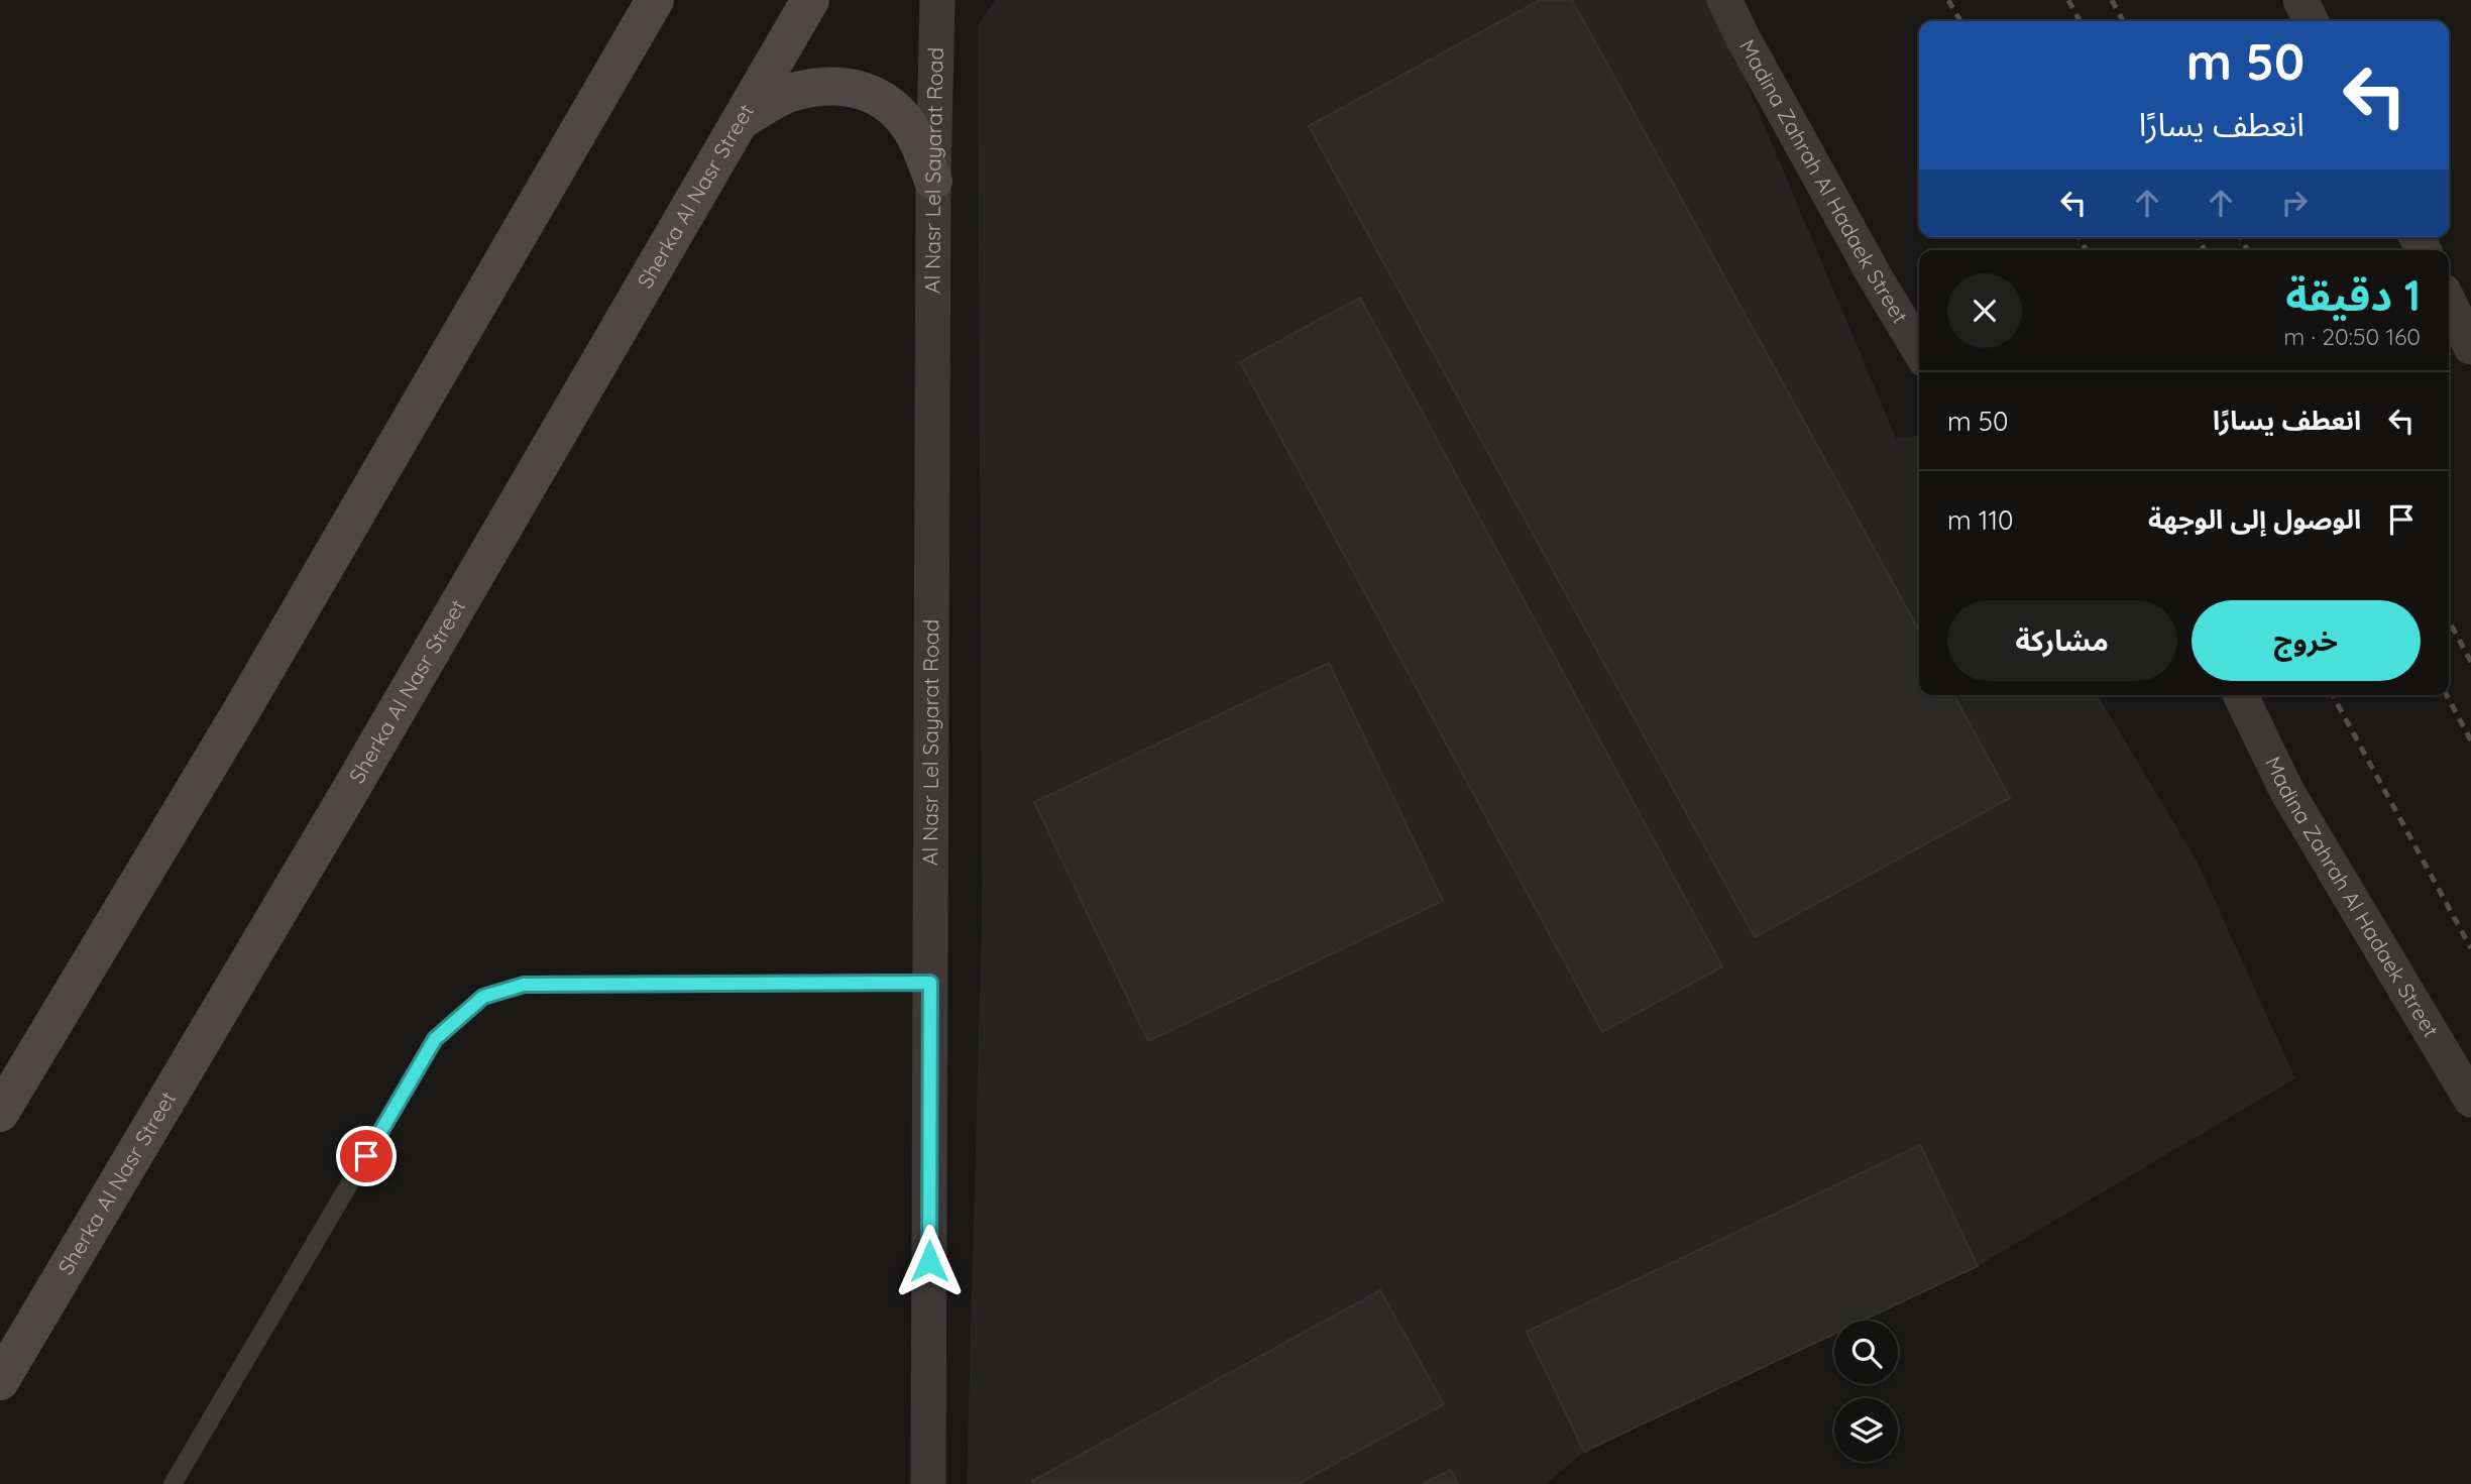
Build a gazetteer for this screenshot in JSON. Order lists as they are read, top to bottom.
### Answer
{
  "streets": {
    "main road": ["Sherka Al Nasr Street"],
    "street": ["Al Nasr Lel Sayarat Road", "Madina Zahrah Al Hadaek Street"]
  },
  "page": {
    "turn": ["50 m", "انعطف يسارًا"],
    "heading": ["1 دقيقة", "160 m · 20:50"],
    "list": [
      {
        "name": "انعطف يسارًا",
        "value": "50 m"
      },
      {
        "name": "الوصول إلى الوجهة",
        "value": "110 m"
      }
    ],
    "buttons": ["خروج", "مشاركة"]
  }
}
